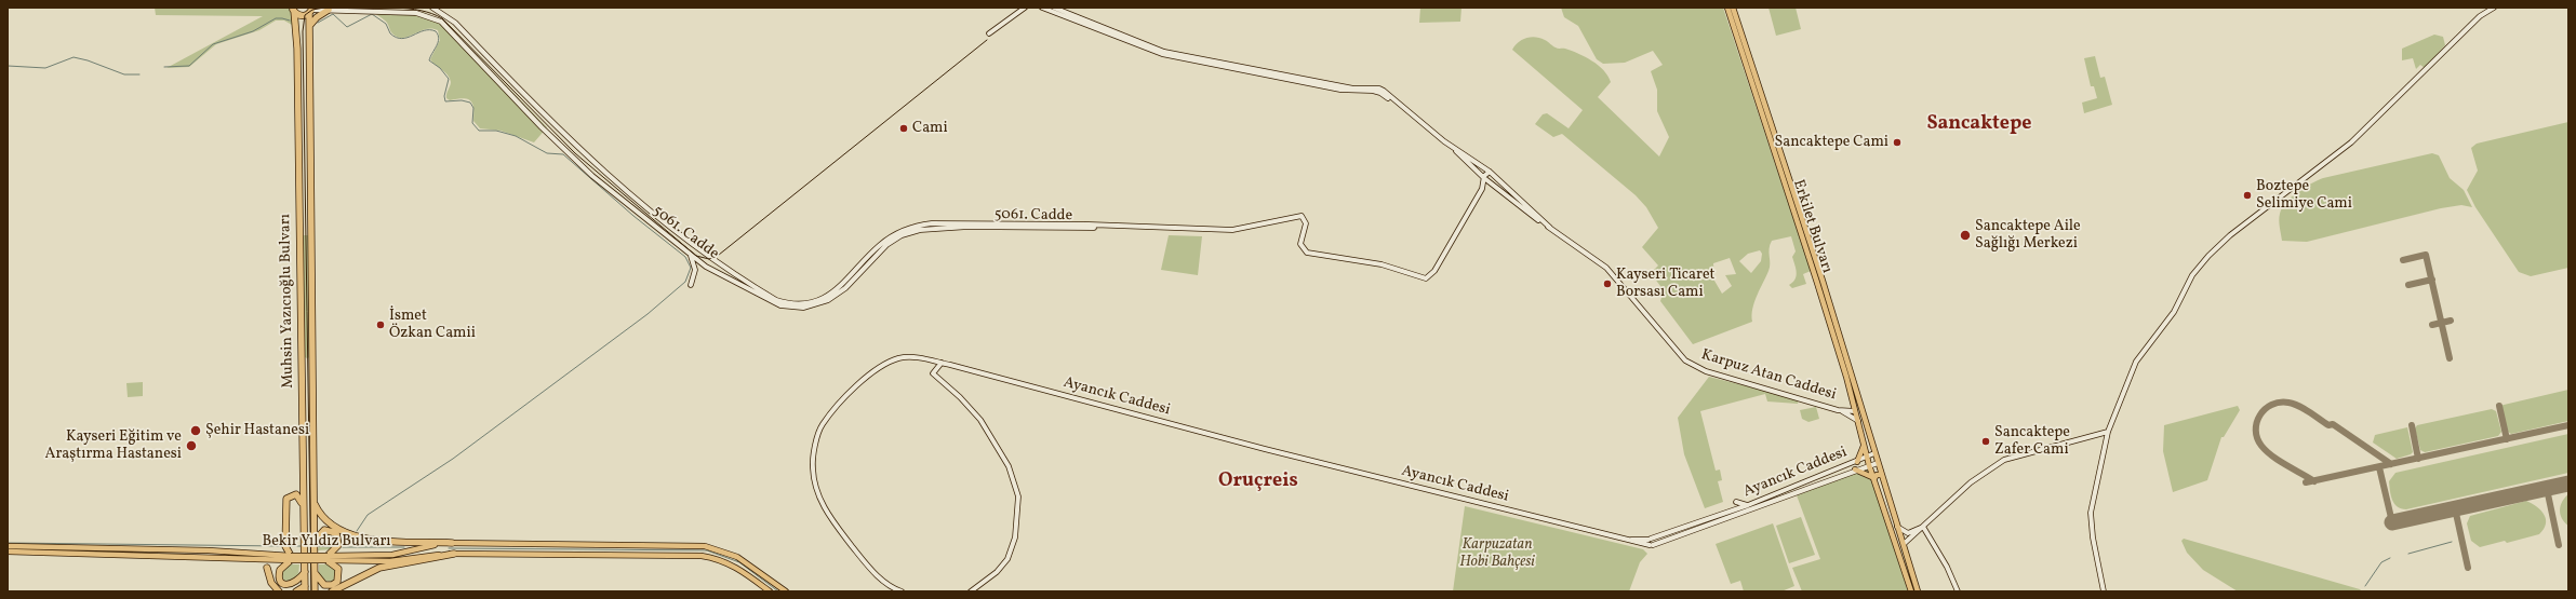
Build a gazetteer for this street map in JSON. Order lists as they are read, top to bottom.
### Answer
{
  "streets": {
    "highway": ["Muhsin Yazıcıoğlu Bulvarı"],
    "main road": ["Erkilet Bulvarı", "Bekir Yıldız Bulvarı"],
    "street": ["5061. Cadde", "Karpuz Atan Caddesi", "Ayancık Caddesi"]
  },
  "crossings": [
    ["5061. Cadde", "Muhsin Yazıcıoğlu Bulvarı"],
    ["Erkilet Bulvarı", "Karpuz Atan Caddesi"],
    ["Erkilet Bulvarı", "Ayancık Caddesi"]
  ],
  "districts": ["Sancaktepe", "Oruçreis"],
  "parks": ["Karpuzatan Hobi Bahçesi"],
  "places": [
    "Cami",
    "Sancaktepe Cami",
    "Boztepe Selimiye Cami",
    "Sancaktepe Aile Sağlığı Merkezi",
    "Kayseri Ticaret Borsası Cami",
    "İsmet Özkan Camii",
    "Şehir Hastanesi",
    "Sancaktepe Zafer Cami",
    "Kayseri Eğitim ve Araştırma Hastanesi"
  ]
}
